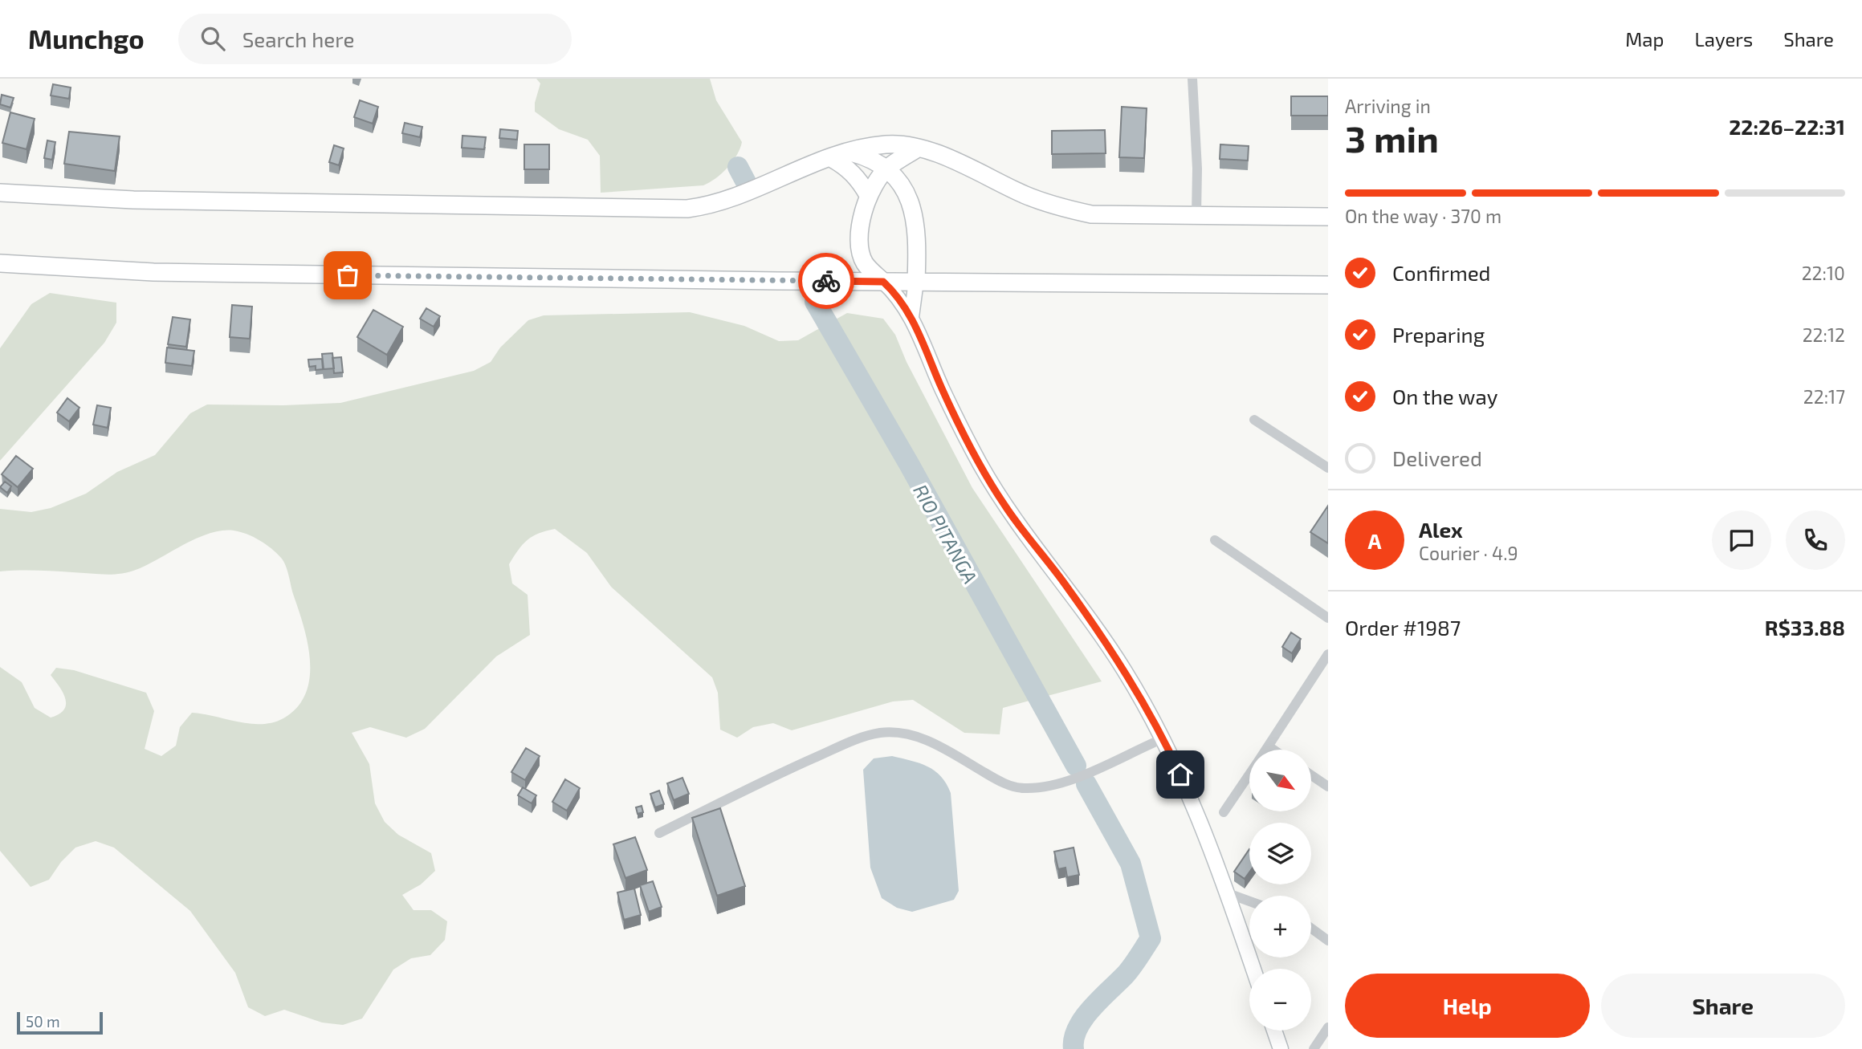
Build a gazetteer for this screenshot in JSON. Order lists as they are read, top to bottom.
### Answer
{
  "water": ["RIO PITANGA"],
  "scale_bar": "50 m",
  "north": "bottom right",
  "page": {
    "header": "Munchgo",
    "search": "Search here",
    "nav": ["Map", "Layers", "Share"],
    "heading": ["3 min", "Arriving in", "22:26–22:31"],
    "panel": [
      "Alex",
      "Courier · 4.9",
      "Order #1987",
      "R$33.88"
    ],
    "bar": "On the way · 370 m",
    "list": [
      ["Confirmed", "22:10"],
      ["Preparing", "22:12"],
      ["On the way", "22:17"],
      "Delivered"
    ],
    "round": "A",
    "map_buttons": ["+", "−"],
    "buttons": ["Help", "Share"],
    "scale": "50 m"
  }
}
